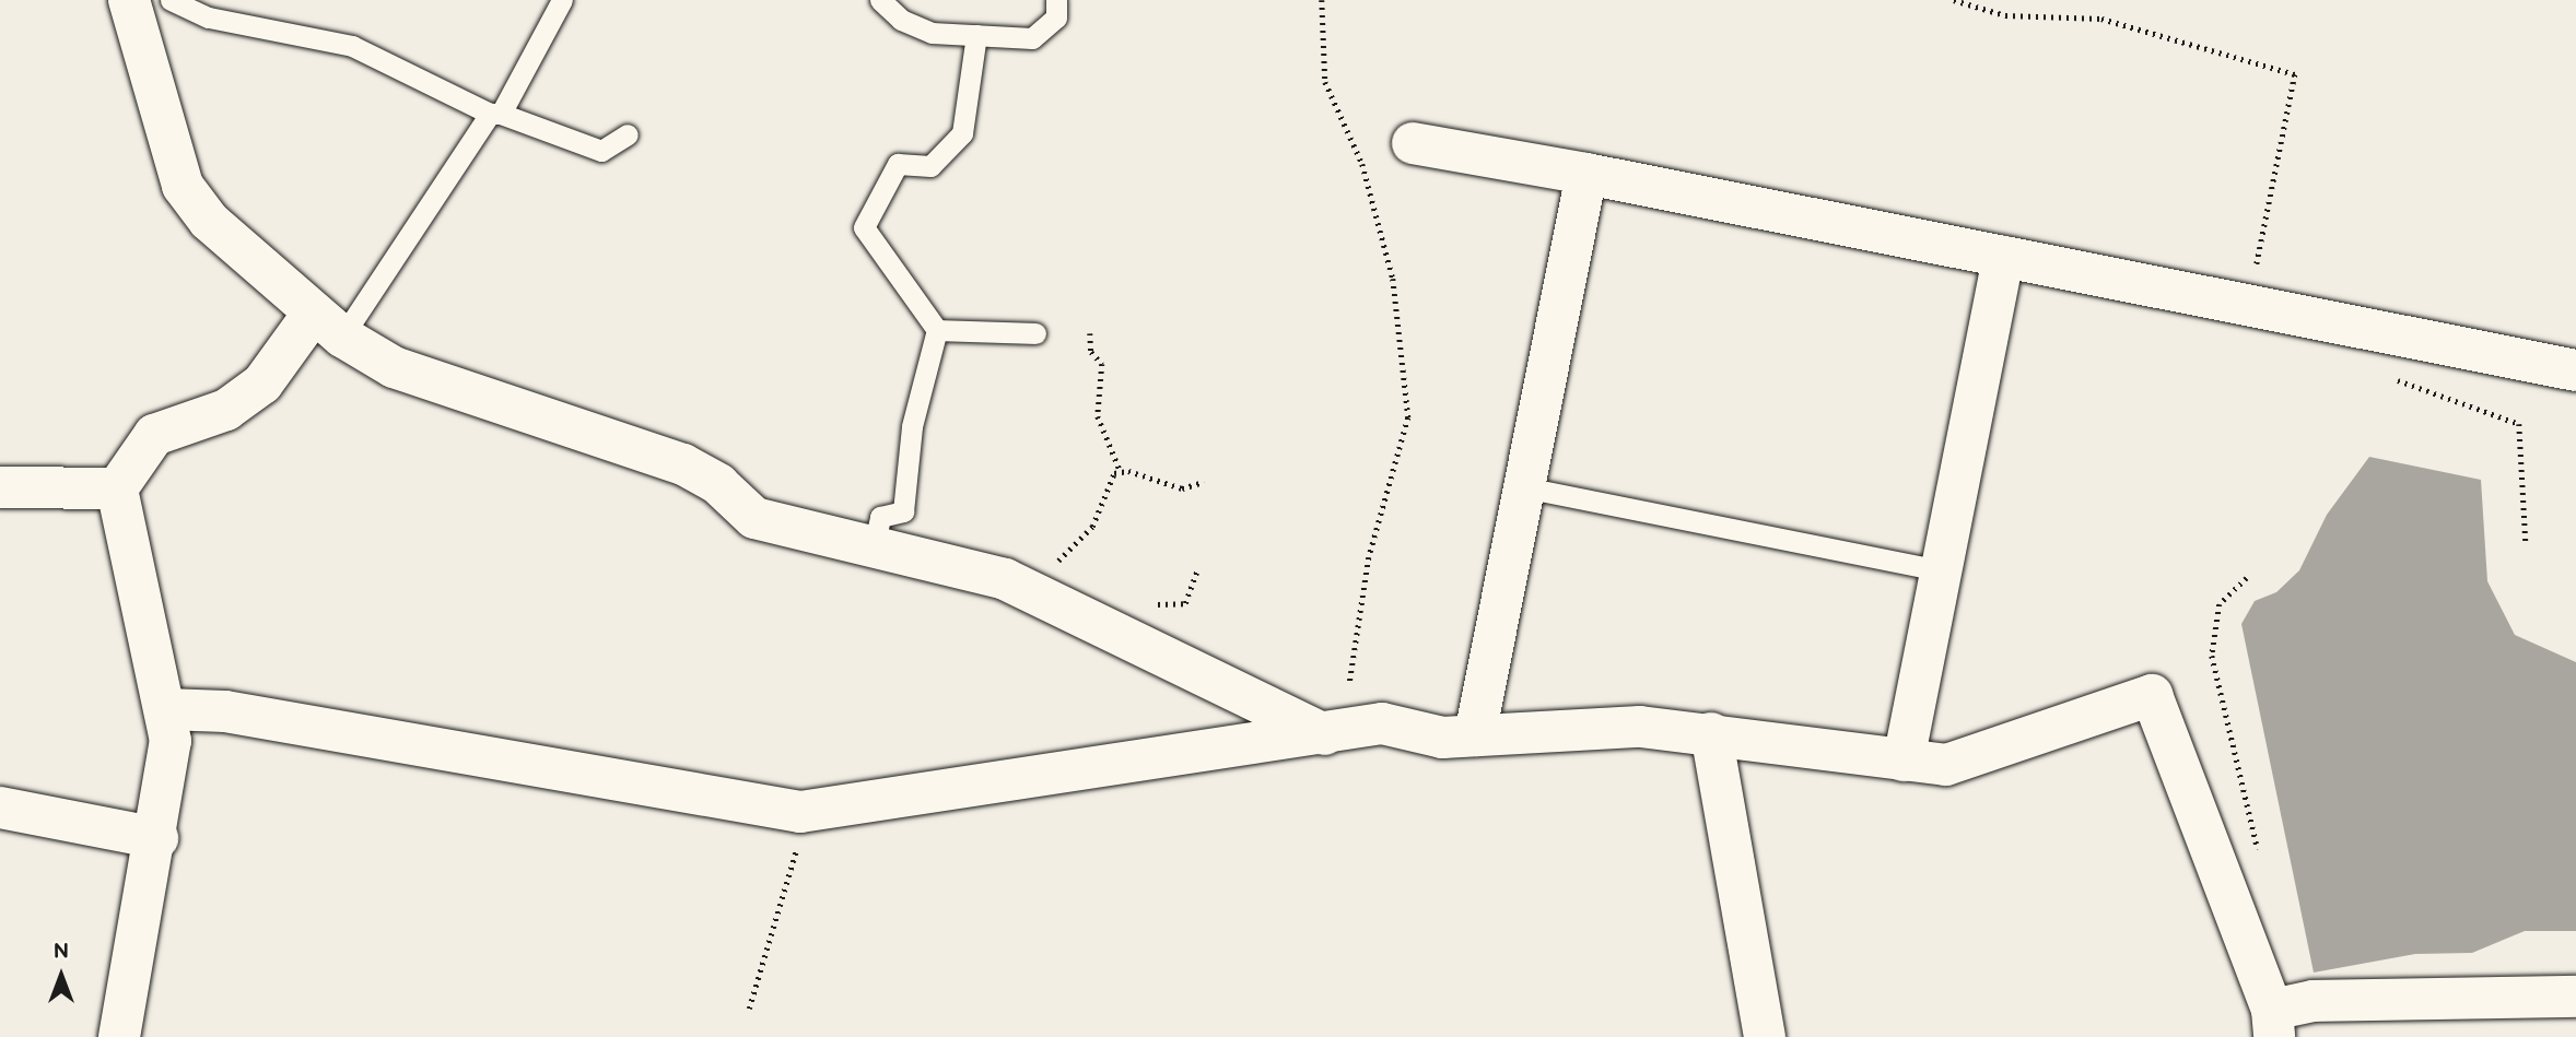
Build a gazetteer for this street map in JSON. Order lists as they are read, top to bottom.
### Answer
{
  "north": "top"
}
